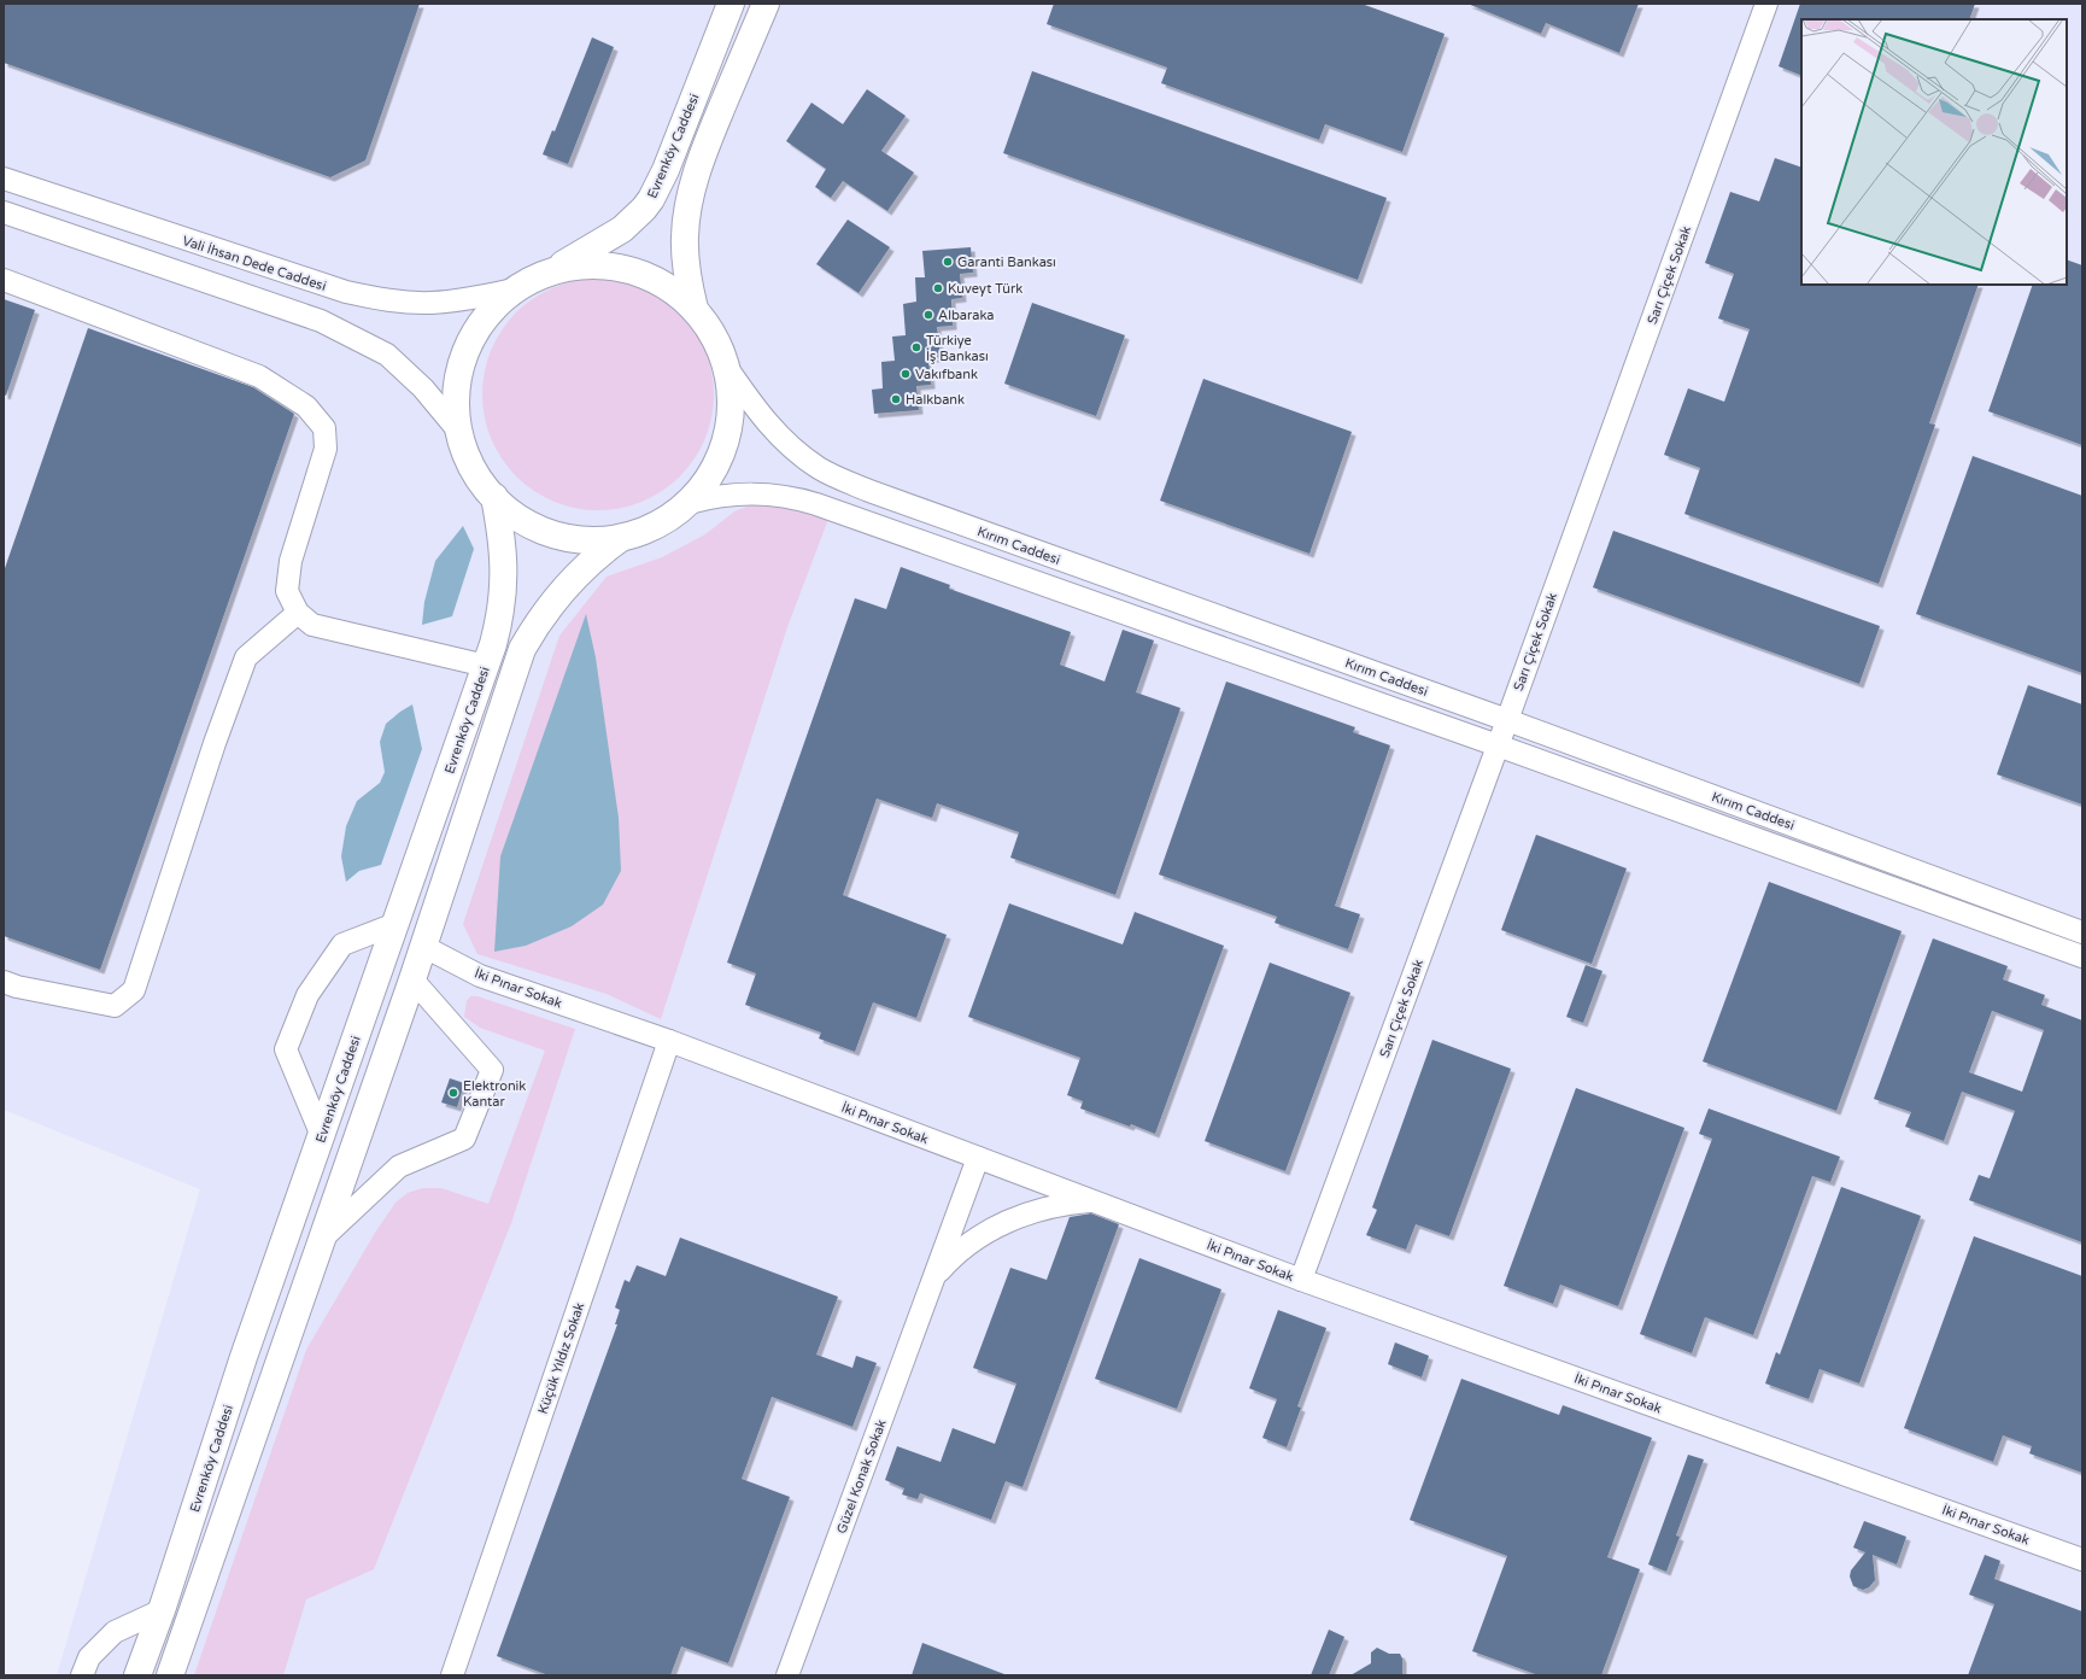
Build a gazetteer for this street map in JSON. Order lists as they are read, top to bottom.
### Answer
{
  "streets": {
    "main road": ["Evrenköy Caddesi"],
    "street": [
      "Vali İhsan Dede Caddesi",
      "Sarı Çiçek Sokak",
      "Kırım Caddesi",
      "İki Pınar Sokak",
      "Küçük Yıldız Sokak",
      "Güzel Konak Sokak"
    ]
  },
  "crossings": [
    ["Sarı Çiçek Sokak", "Kırım Caddesi"],
    ["Sarı Çiçek Sokak", "İki Pınar Sokak"],
    ["İki Pınar Sokak", "Küçük Yıldız Sokak"],
    ["İki Pınar Sokak", "Güzel Konak Sokak"]
  ],
  "places": [
    "Garanti Bankası",
    "Kuveyt Türk",
    "Albaraka",
    "Türkiye İş Bankası",
    "Vakıfbank",
    "Halkbank",
    "Elektronik Kantar"
  ]
}
